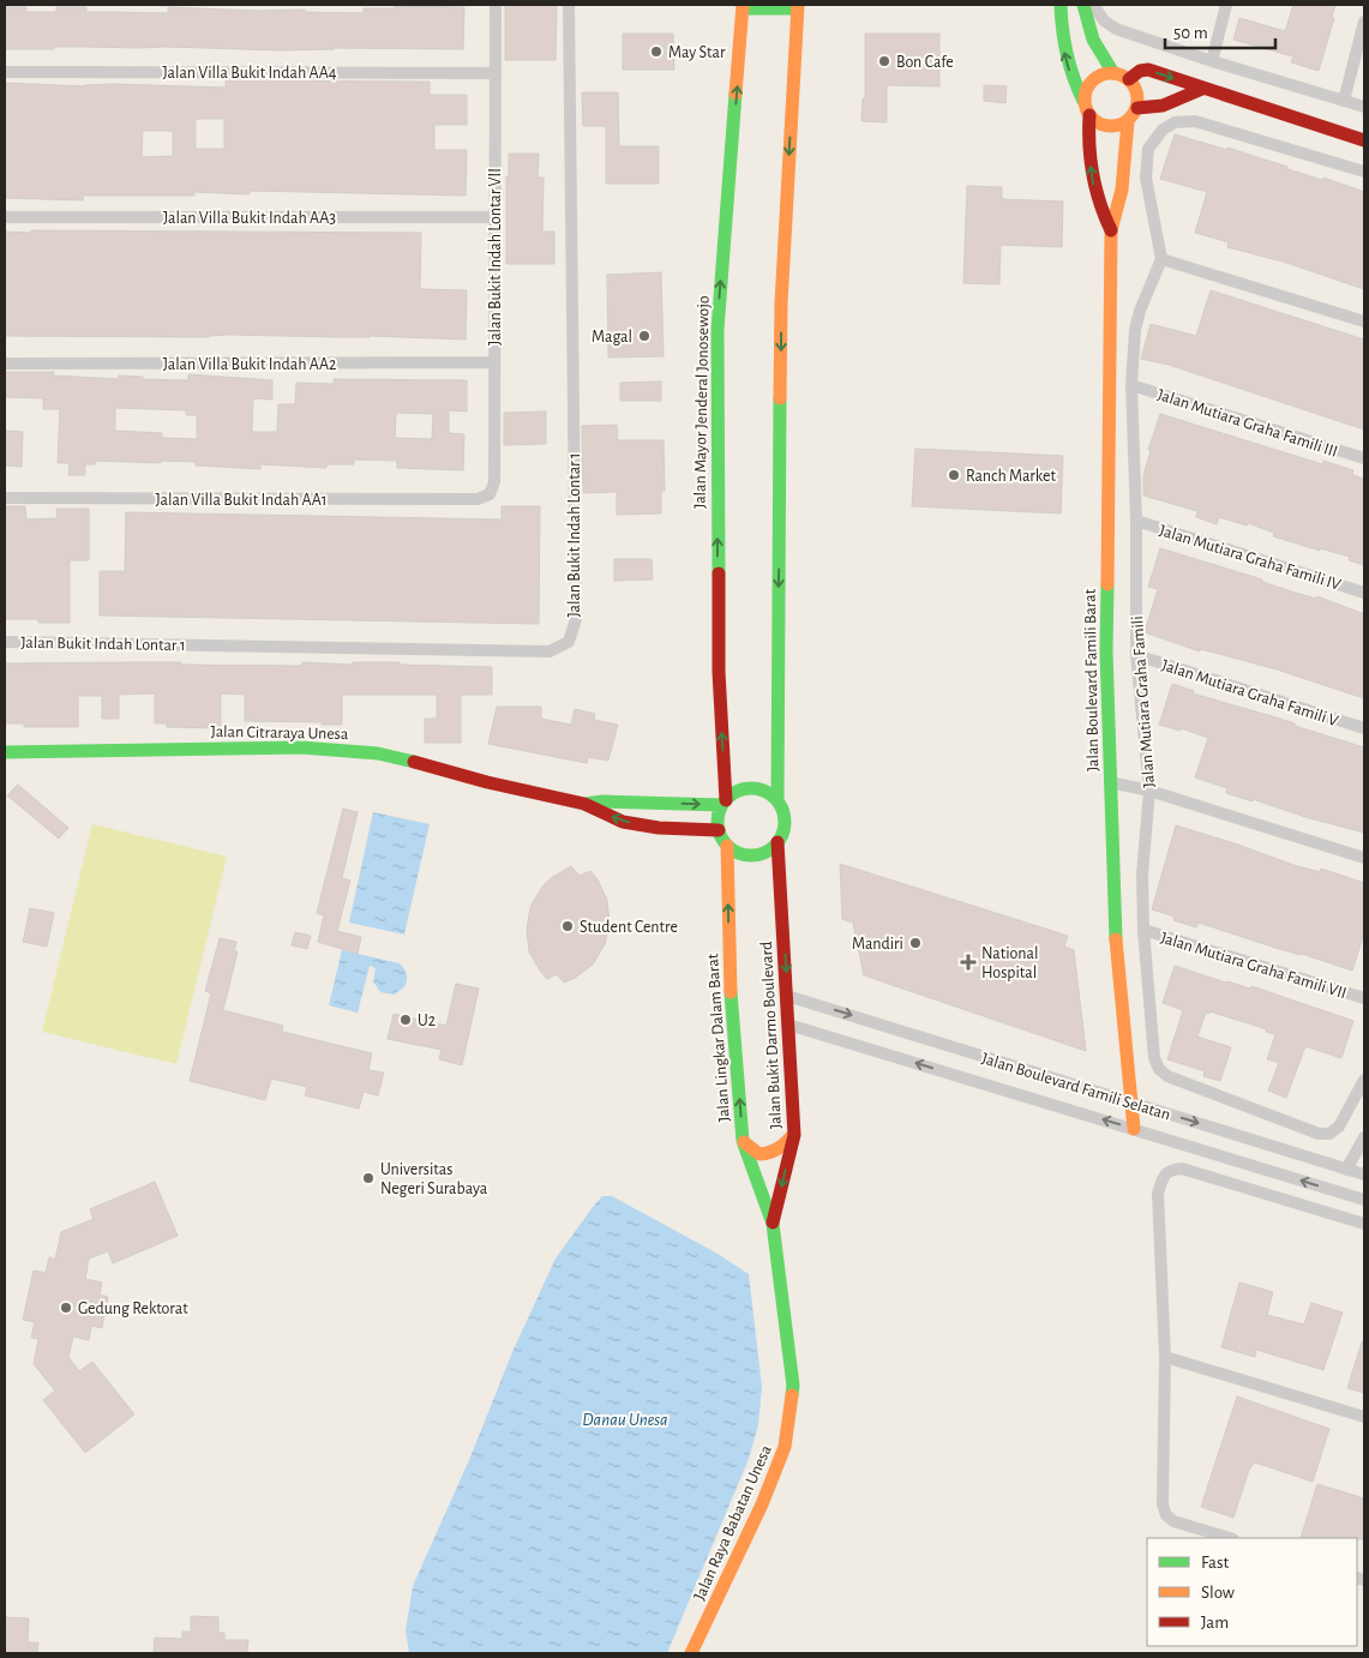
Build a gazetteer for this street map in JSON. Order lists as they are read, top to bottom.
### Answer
{
  "streets": {
    "main road": [
      "Jalan Mayor Jenderal Jonosewojo",
      "Jalan Boulevard Famili Barat",
      "Jalan Citraraya Unesa",
      "Jalan Bukit Darmo Boulevard",
      "Jalan Lingkar Dalam Barat",
      "Jalan Raya Babatan Unesa"
    ],
    "street": [
      "Jalan Villa Bukit Indah AA4",
      "Jalan Villa Bukit Indah AA3",
      "Jalan Bukit Indah Lontar VII",
      "Jalan Villa Bukit Indah AA2",
      "Jalan Mutiara Graha Famili III",
      "Jalan Villa Bukit Indah AA1",
      "Jalan Bukit Indah Lontar 1",
      "Jalan Mutiara Graha Famili IV",
      "Jalan Mutiara Graha Famili V",
      "Jalan Mutiara Graha Famili",
      "Jalan Mutiara Graha Famili VII",
      "Jalan Boulevard Famili Selatan"
    ]
  },
  "crossings": [
    ["Jalan Villa Bukit Indah AA4", "Jalan Bukit Indah Lontar VII"],
    ["Jalan Villa Bukit Indah AA3", "Jalan Bukit Indah Lontar VII"],
    ["Jalan Bukit Indah Lontar VII", "Jalan Villa Bukit Indah AA2"],
    ["Jalan Bukit Indah Lontar VII", "Jalan Villa Bukit Indah AA1"],
    ["Jalan Mayor Jenderal Jonosewojo", "Jalan Citraraya Unesa"],
    ["Jalan Mayor Jenderal Jonosewojo", "Jalan Bukit Darmo Boulevard"],
    ["Jalan Mayor Jenderal Jonosewojo", "Jalan Lingkar Dalam Barat"],
    ["Jalan Mutiara Graha Famili III", "Jalan Mutiara Graha Famili"],
    ["Jalan Mutiara Graha Famili IV", "Jalan Mutiara Graha Famili"],
    ["Jalan Boulevard Famili Barat", "Jalan Boulevard Famili Selatan"],
    ["Jalan Mutiara Graha Famili V", "Jalan Mutiara Graha Famili"],
    ["Jalan Mutiara Graha Famili", "Jalan Mutiara Graha Famili VII"],
    ["Jalan Citraraya Unesa", "Jalan Bukit Darmo Boulevard"],
    ["Jalan Citraraya Unesa", "Jalan Lingkar Dalam Barat"],
    ["Jalan Bukit Darmo Boulevard", "Jalan Lingkar Dalam Barat"],
    ["Jalan Bukit Darmo Boulevard", "Jalan Boulevard Famili Selatan"],
    ["Jalan Bukit Darmo Boulevard", "Jalan Raya Babatan Unesa"],
    ["Jalan Lingkar Dalam Barat", "Jalan Raya Babatan Unesa"]
  ],
  "one_way": ["Jalan Bukit Darmo Boulevard", "Jalan Lingkar Dalam Barat"],
  "water": ["Danau Unesa"],
  "places": {
    "other": [
      "May Star",
      "Bon Cafe",
      "Magal",
      "Ranch Market",
      "Student Centre",
      "Mandiri",
      "U2",
      "Universitas Negeri Surabaya",
      "Gedung Rektorat"
    ],
    "health": ["National Hospital"]
  },
  "legend": ["Fast", "Slow", "Jam"],
  "scale_bar": "50 m"
}
